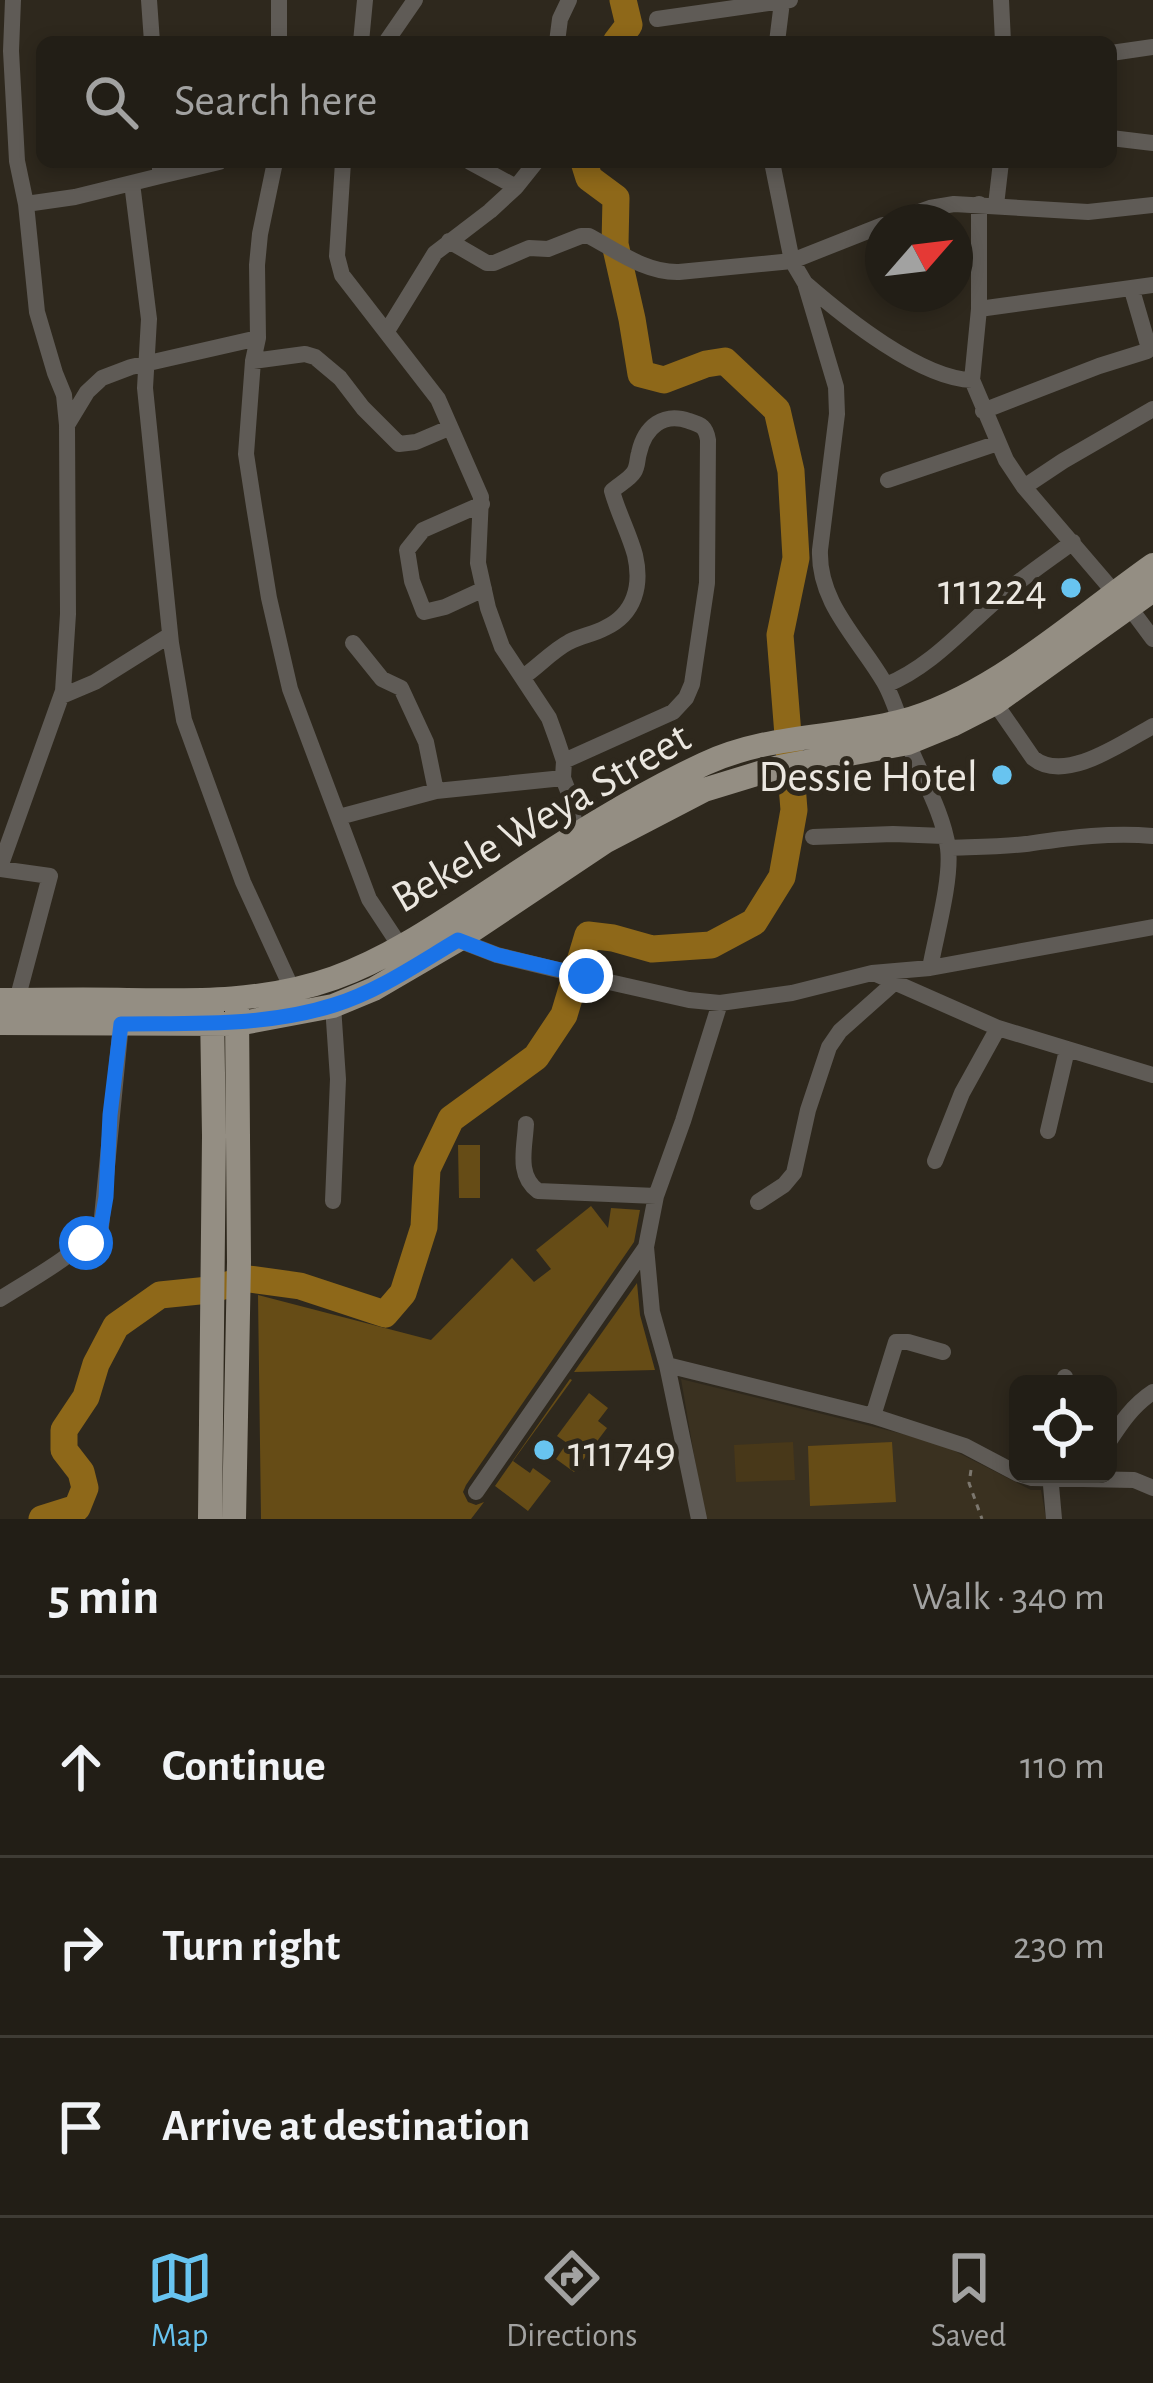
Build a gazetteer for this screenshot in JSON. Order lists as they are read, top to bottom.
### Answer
{
  "streets": {
    "main road": ["Bekele Weya Street"]
  },
  "places": ["111224", "Dessie Hotel", "111749"],
  "north": "top right",
  "page": {
    "search": "Search here",
    "heading": ["5 min", "Walk · 340 m"],
    "list": [
      ["Continue", "110 m"],
      ["Turn right", "230 m"],
      "Arrive at destination"
    ],
    "nav": ["Map", "Directions", "Saved"]
  }
}
